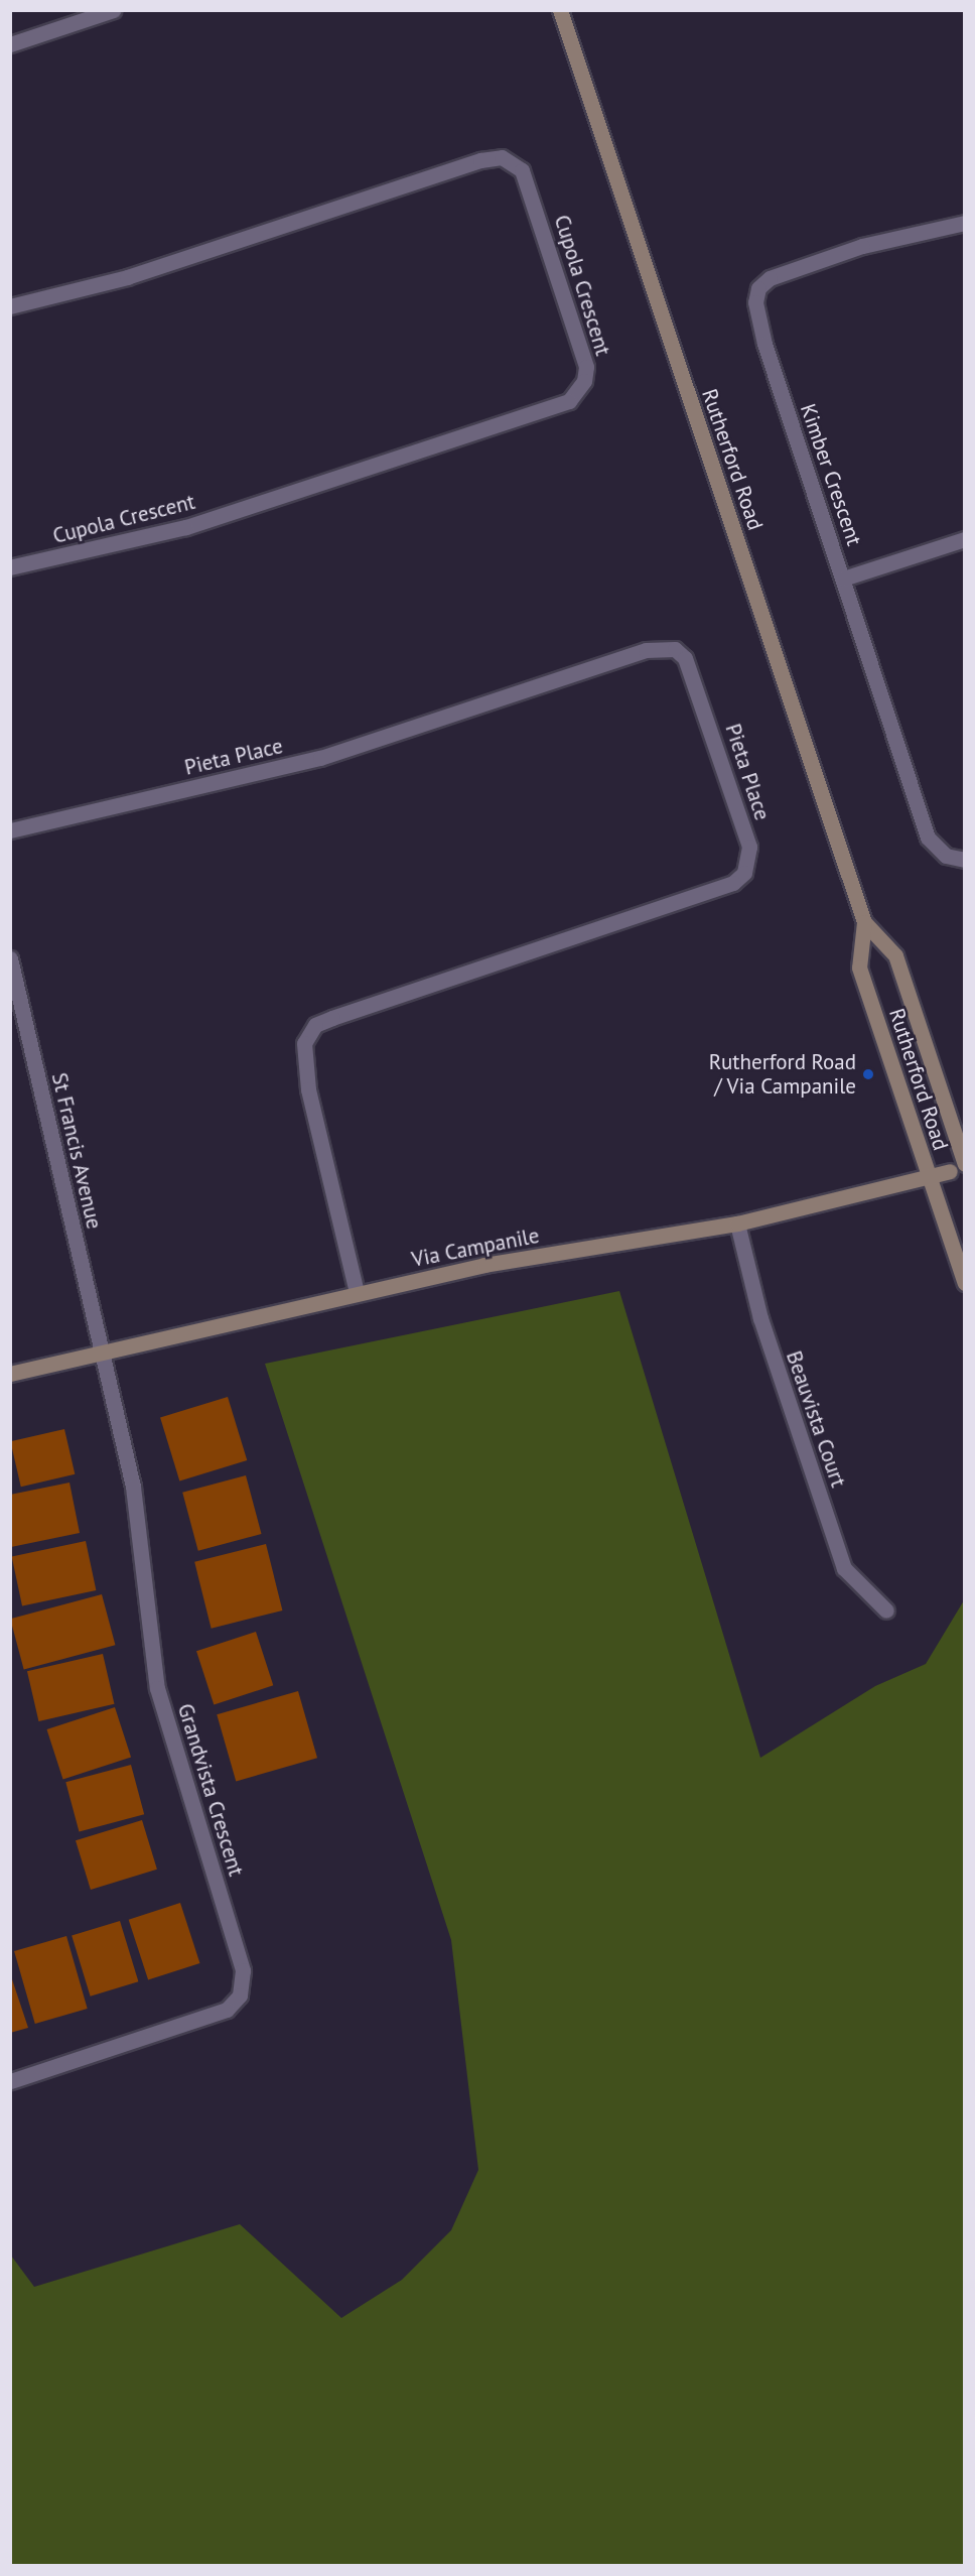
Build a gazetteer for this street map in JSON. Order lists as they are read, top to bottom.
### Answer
{
  "streets": {
    "main road": ["Rutherford Road", "Via Campanile"],
    "street": [
      "Cupola Crescent",
      "Kimber Crescent",
      "Pieta Place",
      "St Francis Avenue",
      "Beauvista Court",
      "Grandvista Crescent"
    ]
  },
  "crossings": [
    ["Rutherford Road", "Via Campanile"],
    ["Pieta Place", "Via Campanile"],
    ["St Francis Avenue", "Via Campanile"],
    ["St Francis Avenue", "Grandvista Crescent"],
    ["Via Campanile", "Beauvista Court"],
    ["Via Campanile", "Grandvista Crescent"]
  ],
  "places": ["Rutherford Road / Via Campanile"]
}
